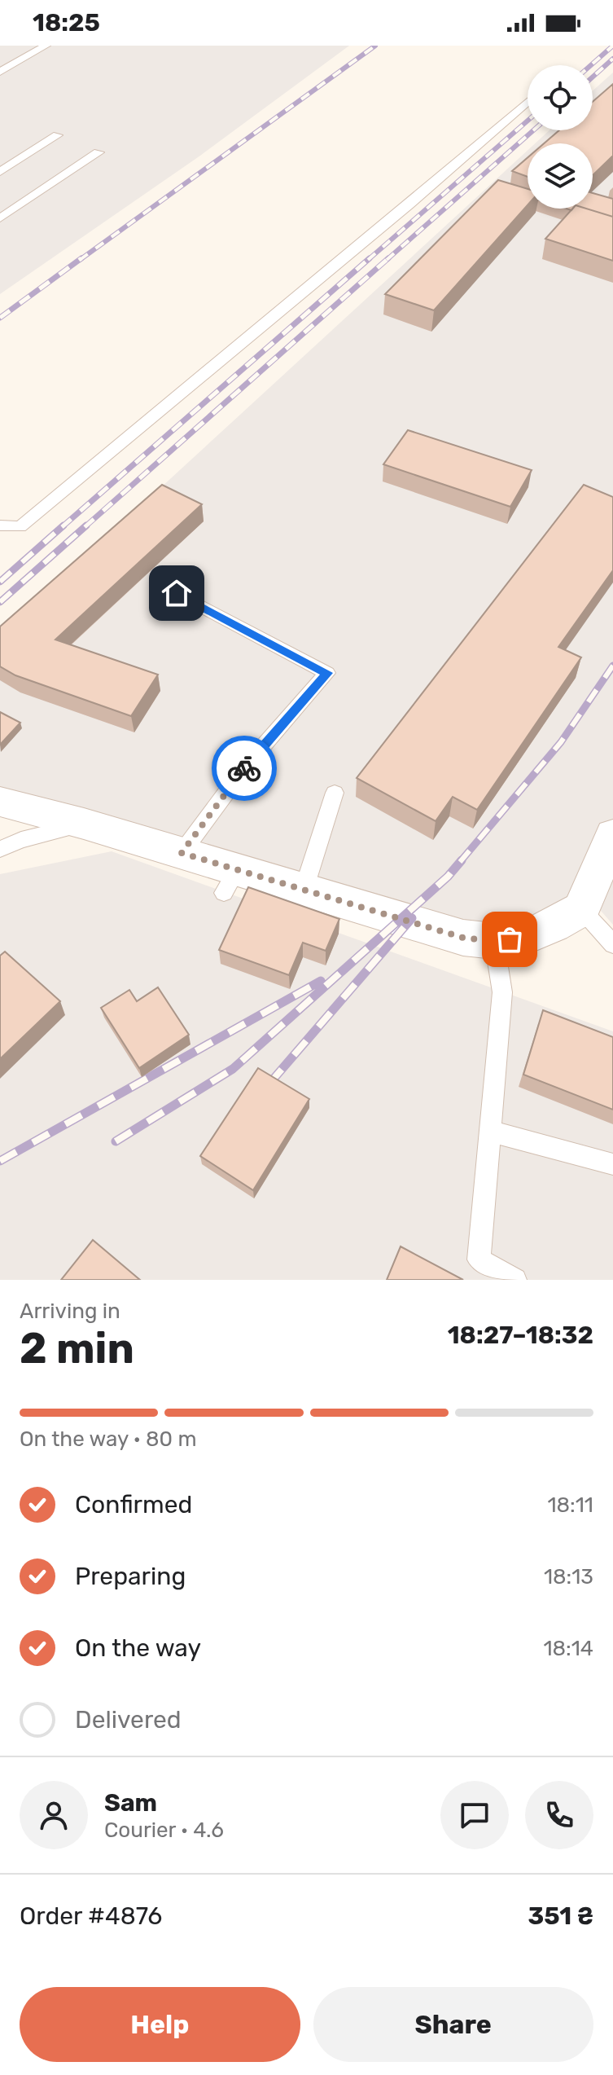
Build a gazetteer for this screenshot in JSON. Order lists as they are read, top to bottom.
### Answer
{
  "page": {
    "status": "18:25",
    "heading": ["2 min", "Arriving in", "18:27–18:32"],
    "panel": [
      "Sam",
      "Courier · 4.6",
      "Order #4876",
      "351 ₴"
    ],
    "bar": "On the way · 80 m",
    "list": [
      ["Confirmed", "18:11"],
      ["Preparing", "18:13"],
      ["On the way", "18:14"],
      "Delivered"
    ],
    "buttons": ["Help", "Share"]
  }
}
